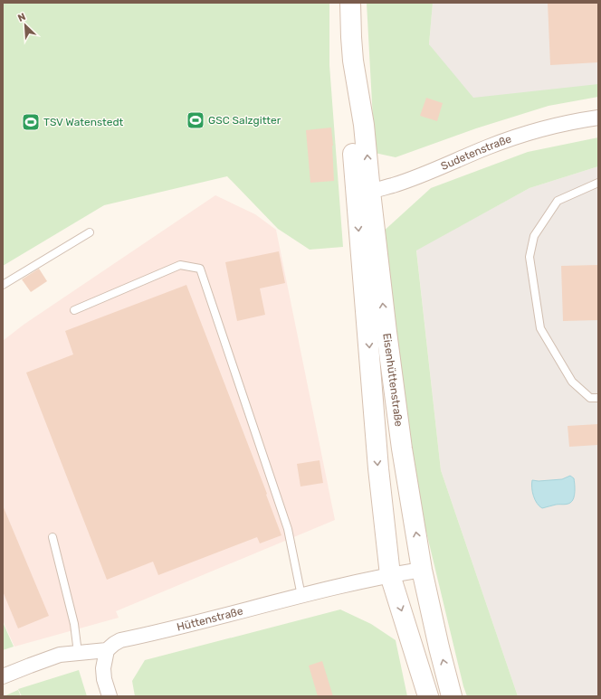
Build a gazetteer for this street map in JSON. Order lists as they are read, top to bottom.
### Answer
{
  "streets": {
    "street": ["Sudetenstraße", "Eisenhüttenstraße", "Hüttenstraße"]
  },
  "crossings": [
    ["Sudetenstraße", "Eisenhüttenstraße"],
    ["Eisenhüttenstraße", "Hüttenstraße"]
  ],
  "places": {
    "sports": ["GSC Salzgitter", "TSV Watenstedt"]
  },
  "north": "top left"
}
